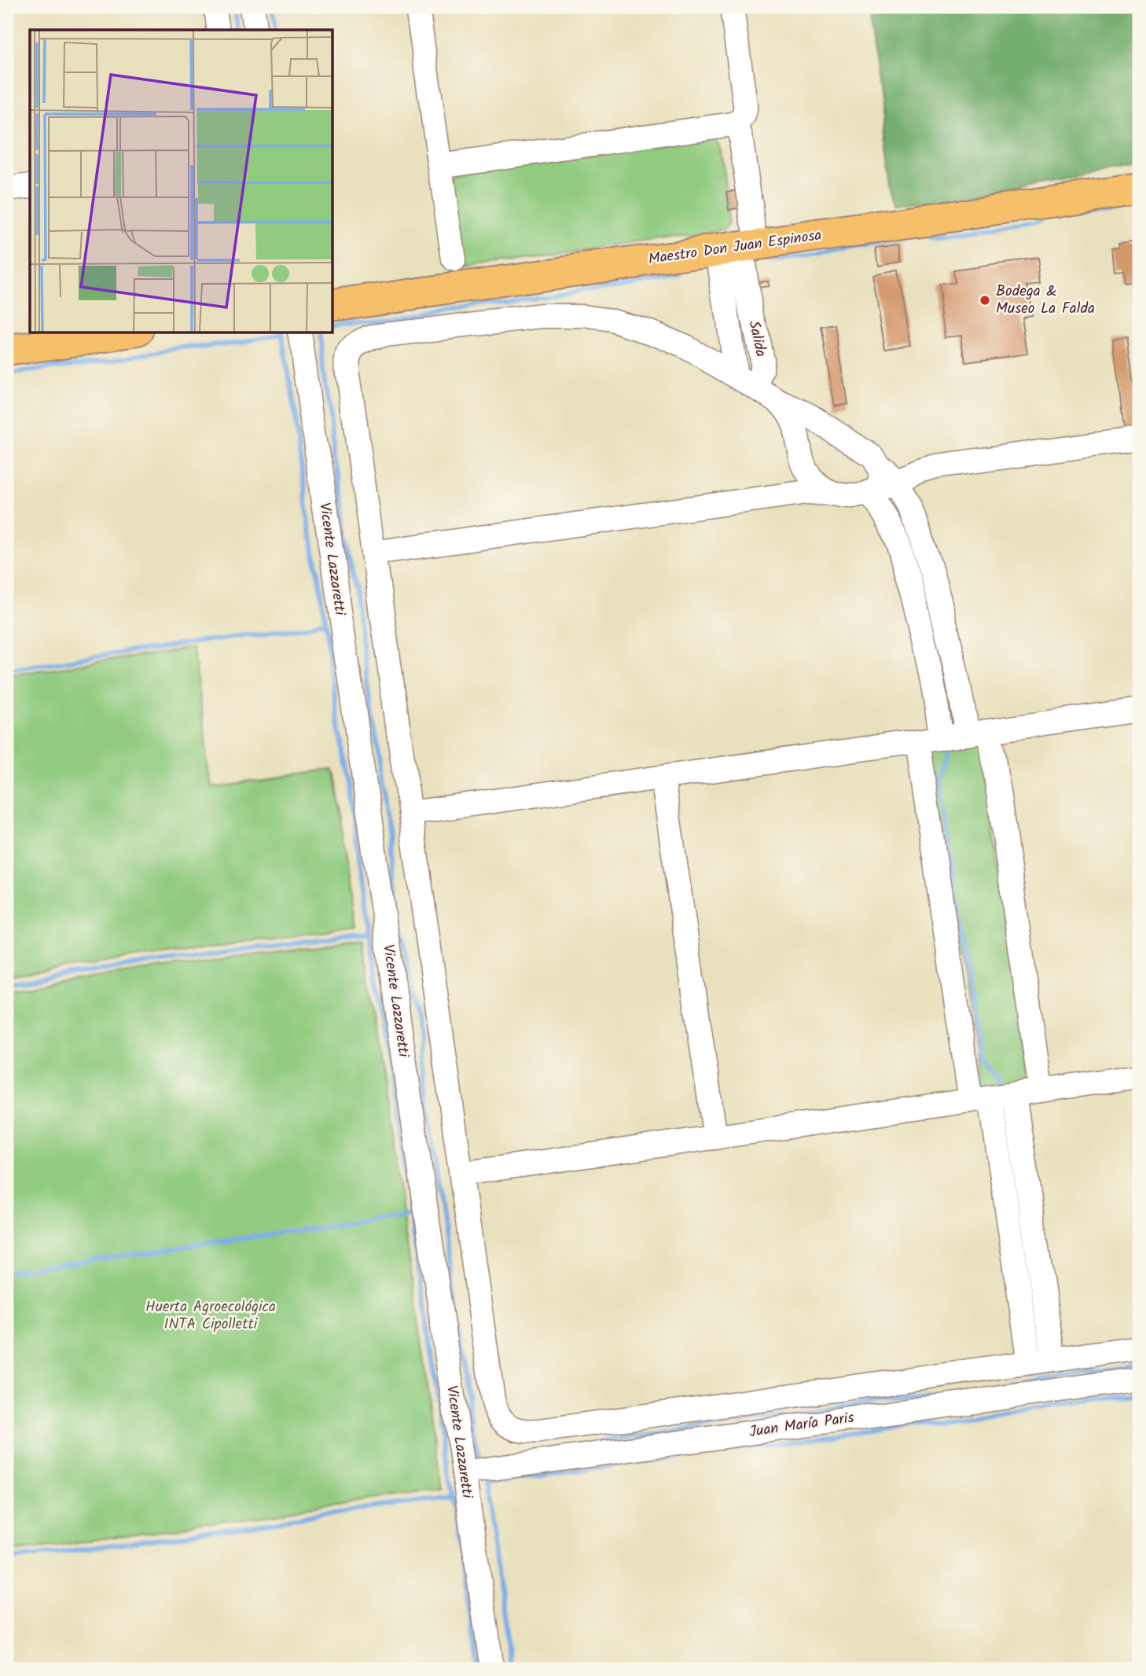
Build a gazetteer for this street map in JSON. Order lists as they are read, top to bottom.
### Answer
{
  "streets": {
    "main road": ["Maestro Don Juan Espinosa"],
    "street": ["Salida", "Vicente Lazzaretti", "Juan María Paris"]
  },
  "crossings": [
    ["Maestro Don Juan Espinosa", "Salida"],
    ["Vicente Lazzaretti", "Juan María Paris"]
  ],
  "parks": ["Huerta Agroecológica INTA Cipolletti"],
  "places": ["Bodega & Museo La Falda"]
}
